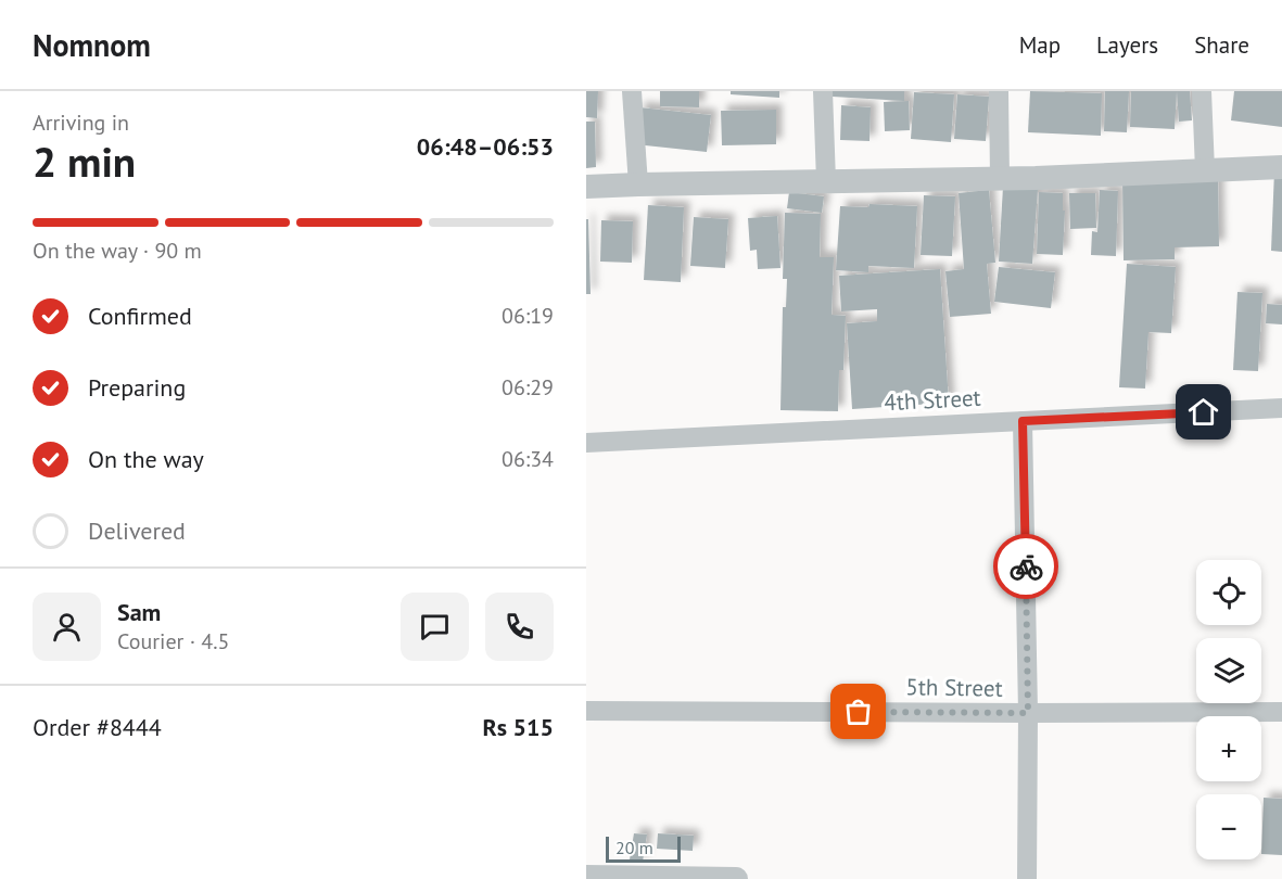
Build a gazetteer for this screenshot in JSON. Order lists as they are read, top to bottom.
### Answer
{
  "streets": {
    "street": ["4th Street", "5th Street"]
  },
  "scale_bar": "20 m",
  "page": {
    "header": "Nomnom",
    "nav": ["Map", "Layers", "Share"],
    "heading": ["2 min", "Arriving in", "06:48–06:53"],
    "panel": [
      "Sam",
      "Courier · 4.5",
      "Order #8444",
      "Rs 515"
    ],
    "bar": "On the way · 90 m",
    "list": [
      ["Confirmed", "06:19"],
      ["Preparing", "06:29"],
      ["On the way", "06:34"],
      "Delivered"
    ],
    "map_buttons": ["+", "−"],
    "scale": "20 m"
  }
}
